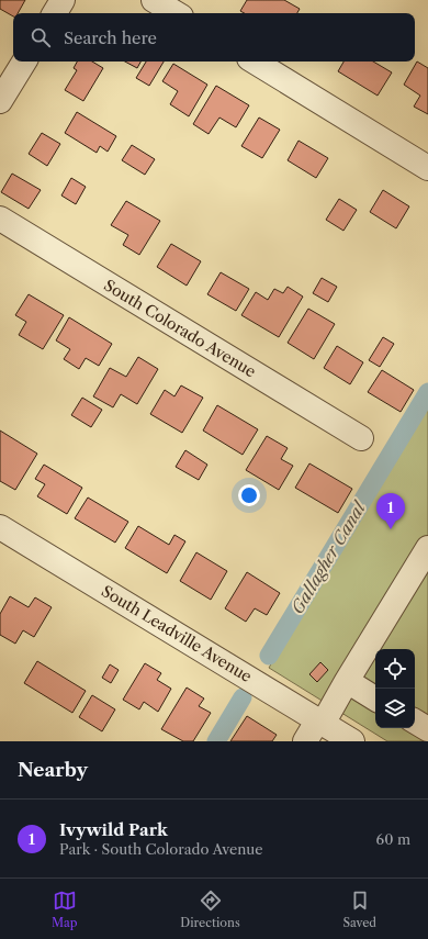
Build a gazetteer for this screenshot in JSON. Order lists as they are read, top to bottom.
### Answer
{
  "streets": {
    "street": ["South Colorado Avenue", "South Leadville Avenue"]
  },
  "water": ["Gallagher Canal"],
  "page": {
    "search": "Search here",
    "pins": "1",
    "heading": "Nearby",
    "list": [
      {
        "mark": "1",
        "name": "Ivywild Park",
        "note": "Park · South Colorado Avenue",
        "value": "60 m"
      }
    ],
    "nav": ["Map", "Directions", "Saved"]
  }
}
